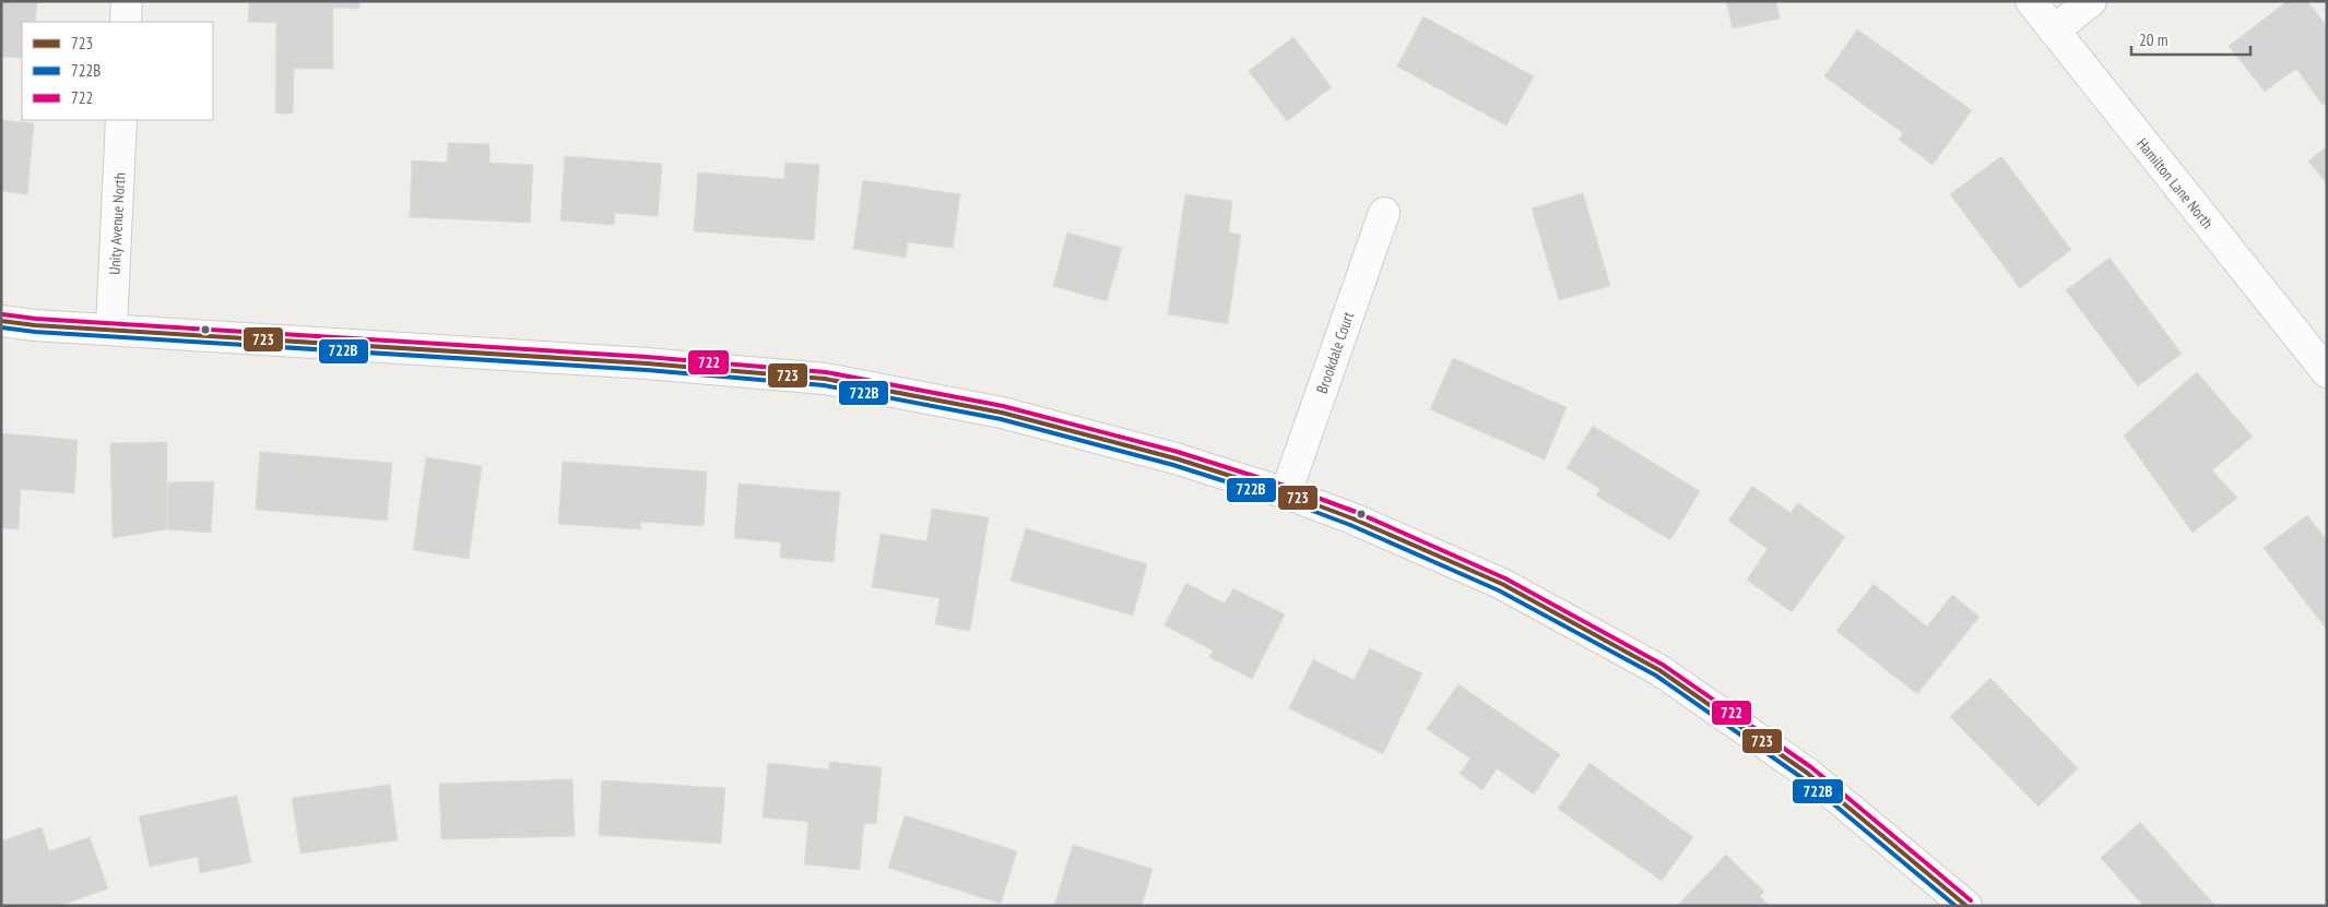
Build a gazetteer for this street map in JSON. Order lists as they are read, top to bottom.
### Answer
{
  "streets": {
    "street": ["Hamilton Lane North", "Unity Avenue North", "Brookdale Court"]
  },
  "lines": ["transit line 722", "transit line 723", "transit line 722B"],
  "legend": ["723", "722B", "722"],
  "scale_bar": "20 m"
}
